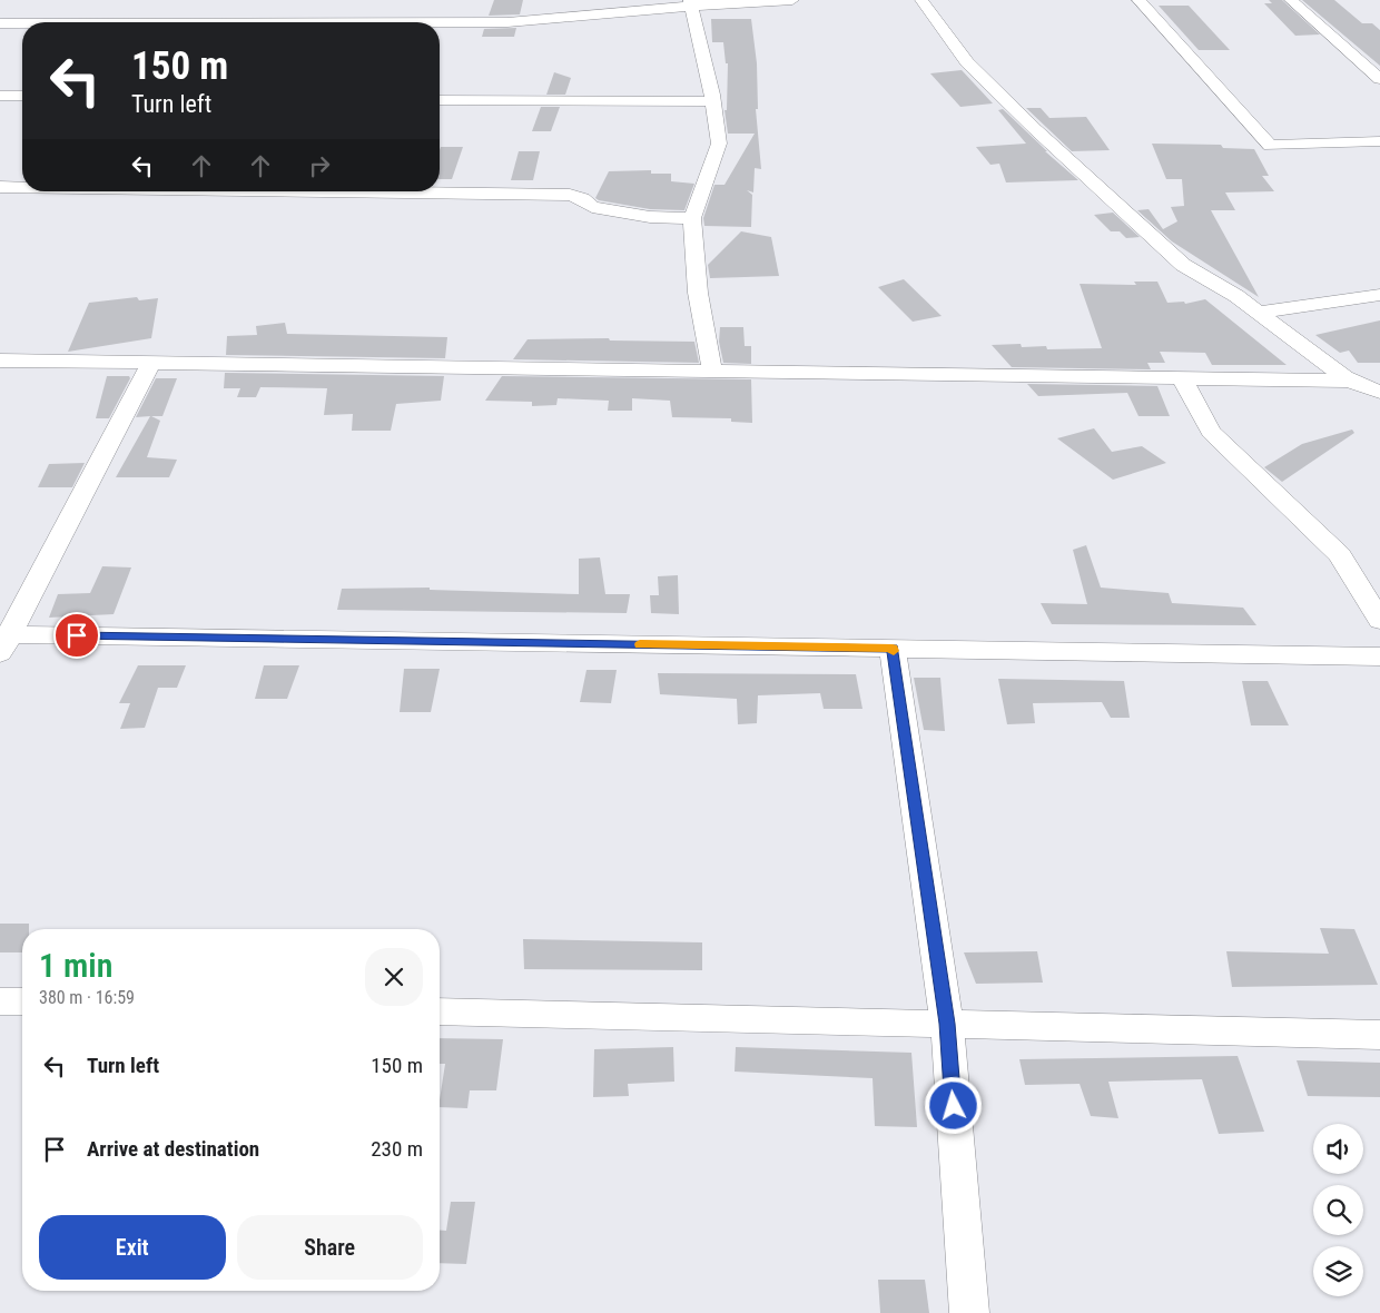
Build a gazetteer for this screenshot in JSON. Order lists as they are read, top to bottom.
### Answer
{
  "page": {
    "turn": ["150 m", "Turn left"],
    "heading": ["1 min", "380 m · 16:59"],
    "list": [
      {
        "name": "Turn left",
        "value": "150 m"
      },
      {
        "name": "Arrive at destination",
        "value": "230 m"
      }
    ],
    "buttons": ["Exit", "Share"]
  }
}
